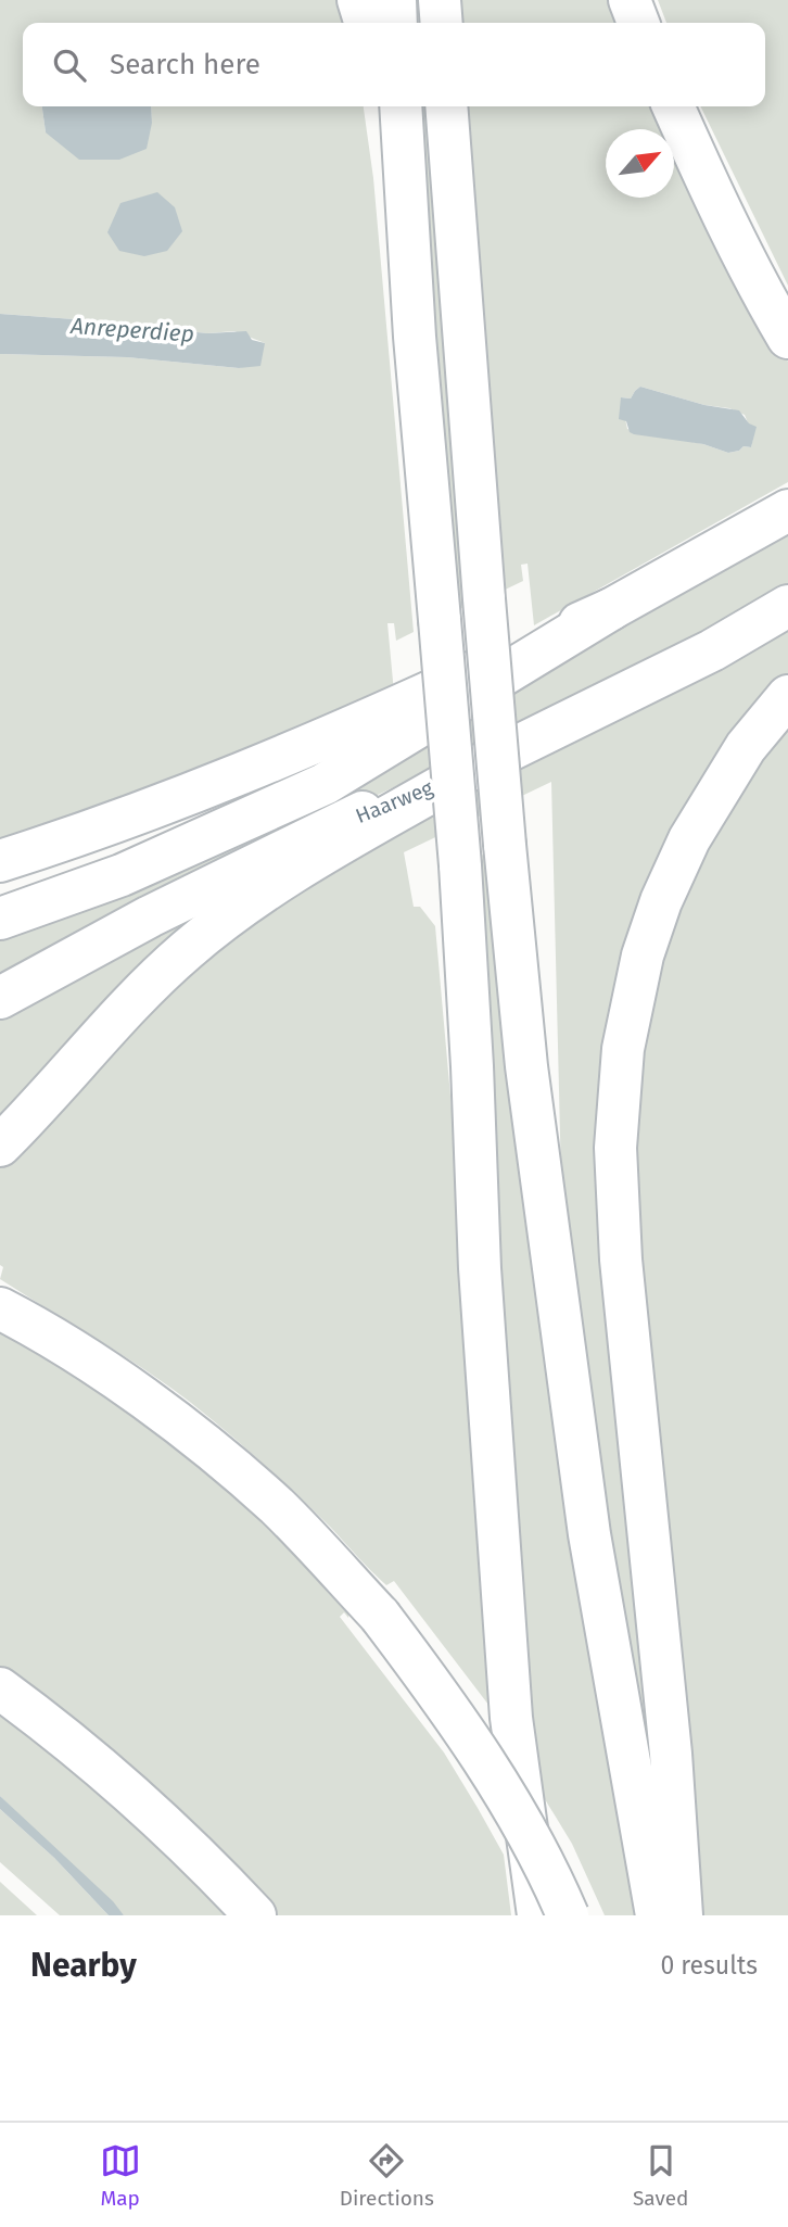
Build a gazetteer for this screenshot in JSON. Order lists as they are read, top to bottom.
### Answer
{
  "streets": {
    "main road": ["Haarweg"]
  },
  "water": ["Anreperdiep"],
  "north": "top right",
  "page": {
    "search": "Search here",
    "heading": ["Nearby", "0 results"],
    "nav": ["Map", "Directions", "Saved"]
  }
}
